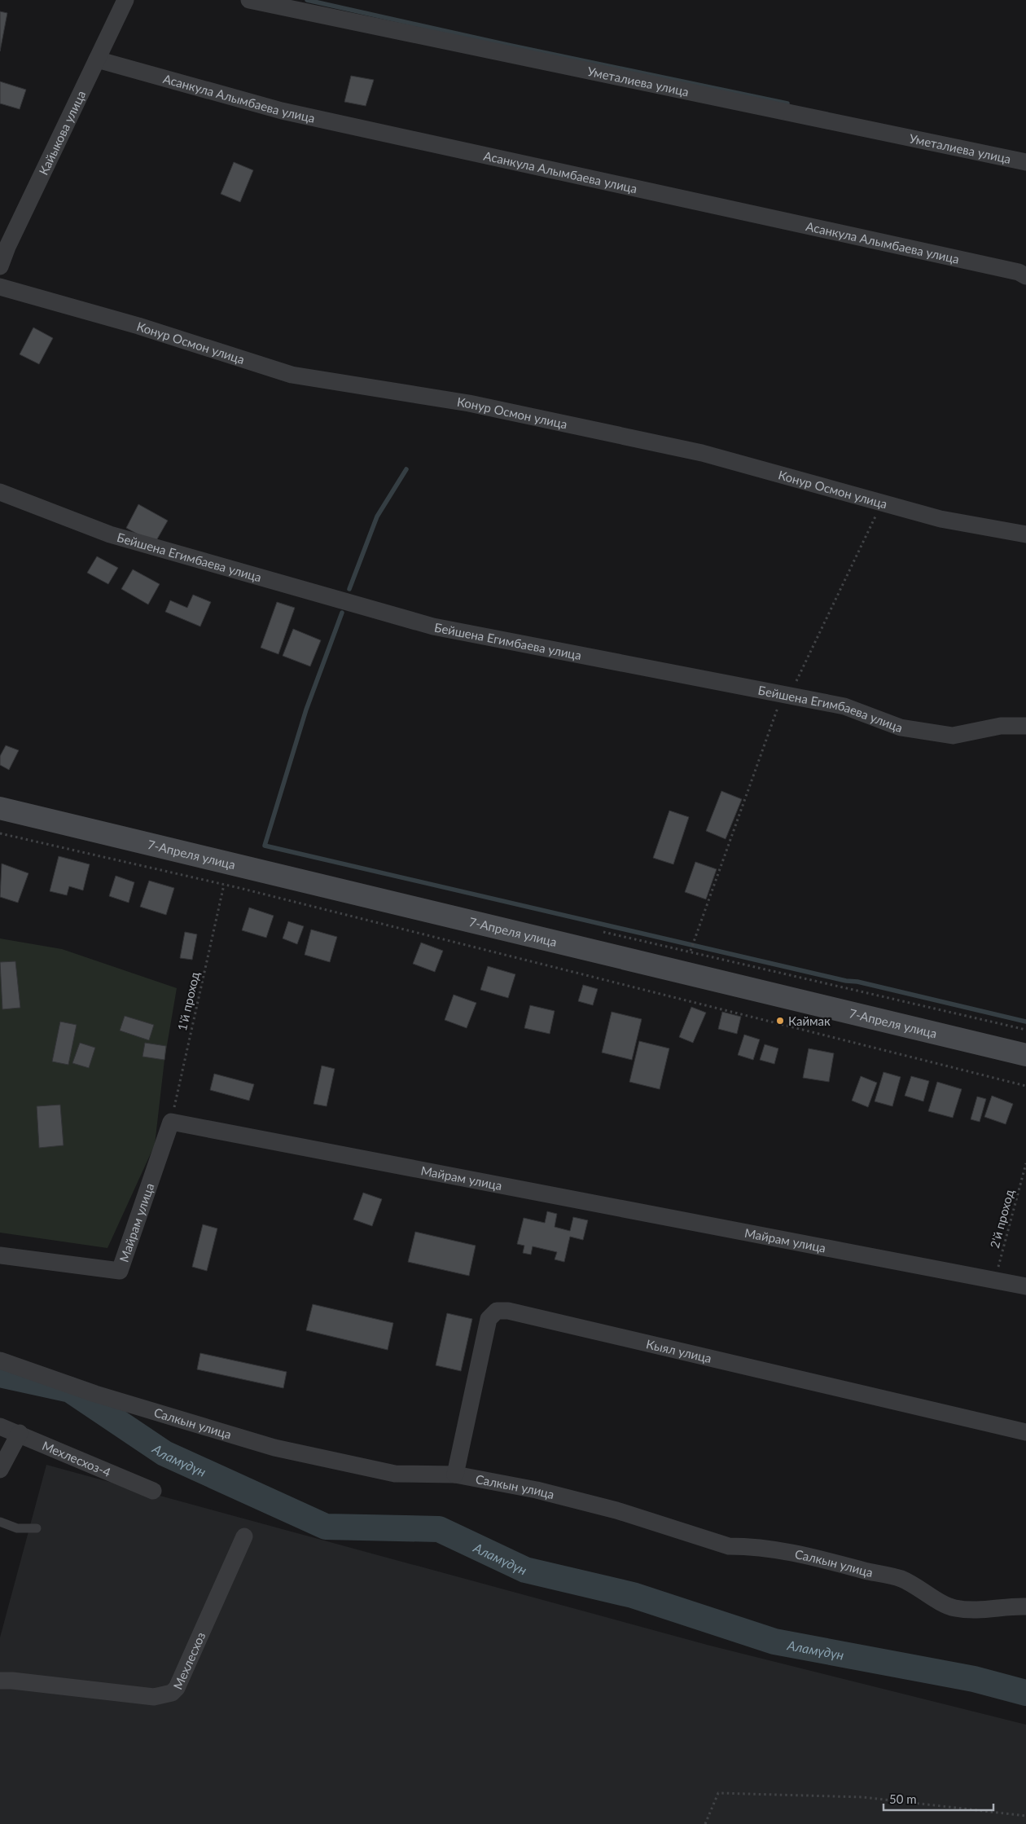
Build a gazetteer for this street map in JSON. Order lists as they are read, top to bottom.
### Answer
{
  "streets": {
    "main road": ["7-Апреля улица"],
    "street": [
      "Уметалиева улица",
      "Асанкула Алымбаева улица",
      "Кайыкова улица",
      "Конур Осмон улица",
      "Бейшена Егимбаева улица",
      "Майрам улица",
      "Кыял улица",
      "Салкын улица",
      "Мехлесхоз-4",
      "Мехлесхоз"
    ],
    "path": ["1'й проход", "2'й проход"]
  },
  "crossings": [
    ["Асанкула Алымбаева улица", "Кайыкова улица"],
    ["1'й проход", "Майрам улица"],
    ["Майрам улица", "2'й проход"],
    ["Кыял улица", "Салкын улица"]
  ],
  "water": ["Аламүдүн"],
  "places": ["Каймак"],
  "scale_bar": "50 m"
}
